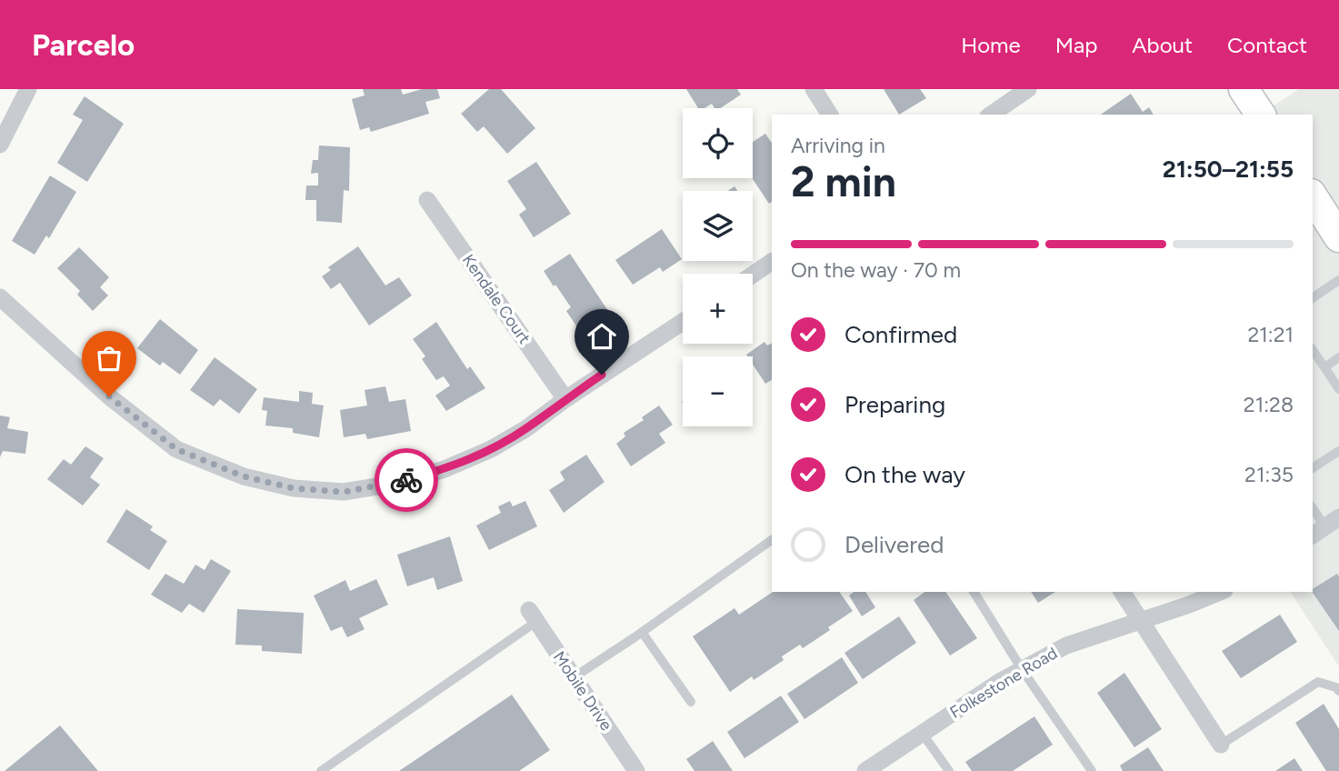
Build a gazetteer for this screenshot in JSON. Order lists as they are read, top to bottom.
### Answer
{
  "streets": {
    "street": ["Kendale Court", "Folkestone Road", "Mobile Drive"]
  },
  "page": {
    "header": "Parcelo",
    "nav": [
      "Home",
      "Map",
      "About",
      "Contact"
    ],
    "map_buttons": ["+", "−"],
    "heading": ["2 min", "Arriving in", "21:50–21:55"],
    "bar": "On the way · 70 m",
    "list": [
      ["Confirmed", "21:21"],
      ["Preparing", "21:28"],
      ["On the way", "21:35"],
      "Delivered"
    ]
  }
}
